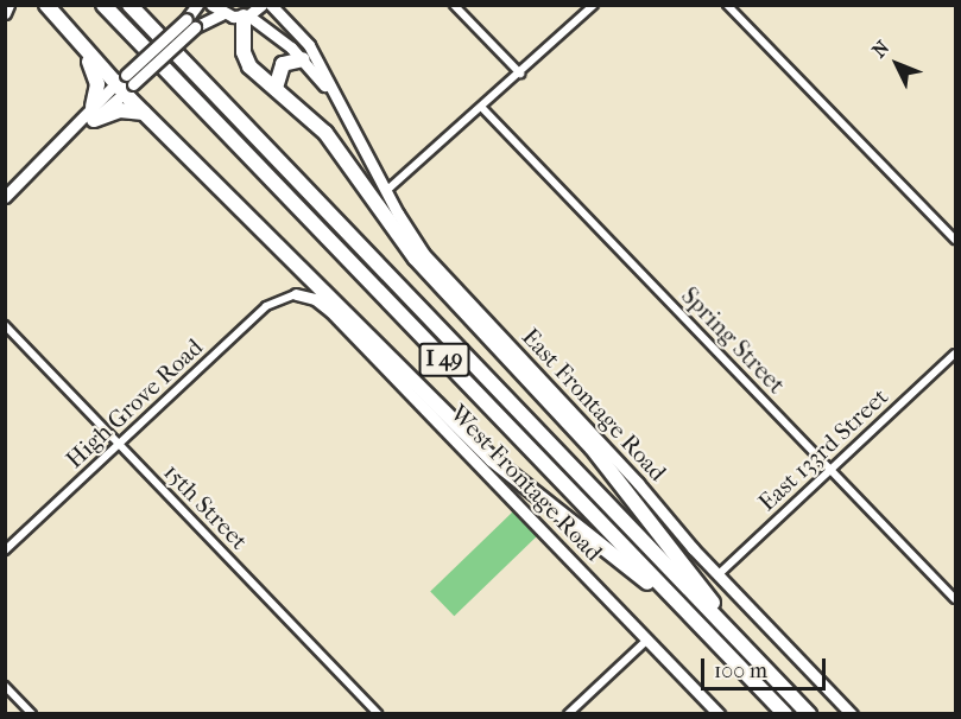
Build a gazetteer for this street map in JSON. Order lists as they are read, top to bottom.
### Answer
{
  "streets": {
    "highway": ["I 49"],
    "street": [
      "Spring Street",
      "High Grove Road",
      "East Frontage Road",
      "East 133rd Street",
      "West Frontage Road",
      "15th Street"
    ]
  },
  "crossings": [
    ["Spring Street", "East 133rd Street"],
    ["High Grove Road", "West Frontage Road"],
    ["High Grove Road", "15th Street"],
    ["East Frontage Road", "East 133rd Street"]
  ],
  "scale_bar": "100 m",
  "north": "top left"
}
